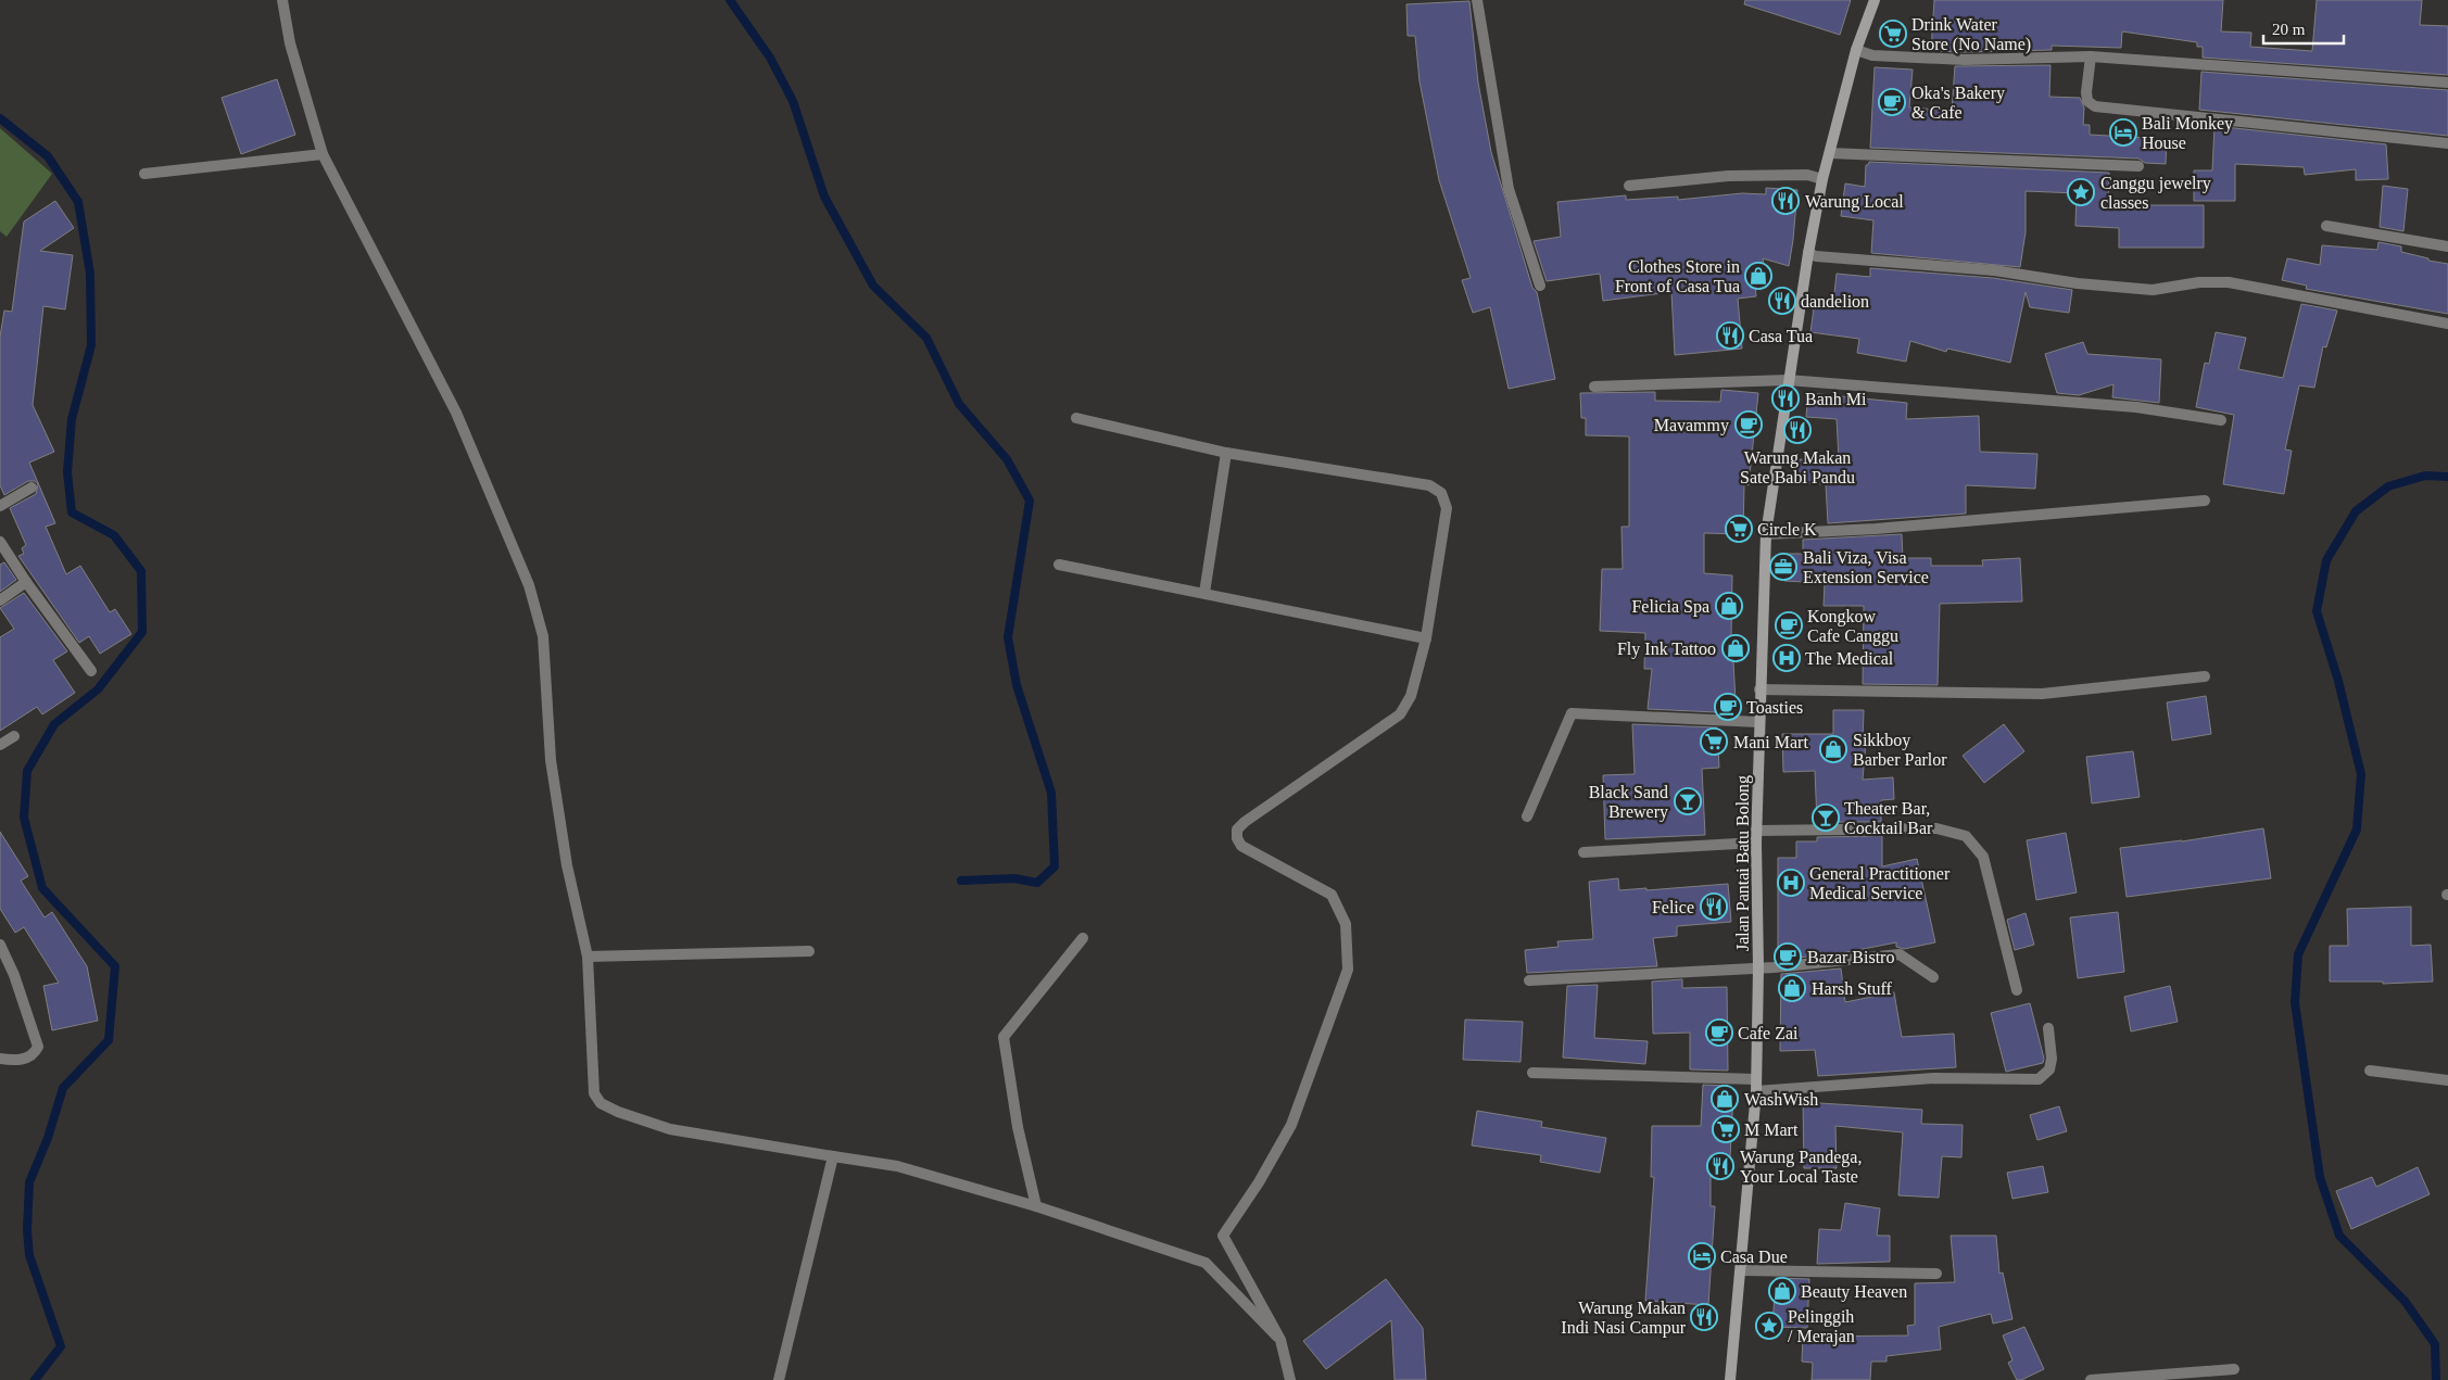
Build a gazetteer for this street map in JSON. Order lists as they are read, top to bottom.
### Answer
{
  "streets": {
    "street": ["Jalan Pantai Batu Bolong"]
  },
  "places": {
    "supermarket": [
      "Drink Water Store (No Name)",
      "Circle K",
      "Mani Mart",
      "M Mart"
    ],
    "cafe": [
      "Oka's Bakery & Cafe",
      "Mavammy",
      "Kongkow Cafe Canggu",
      "Toasties",
      "Bazar Bistro",
      "Cafe Zai"
    ],
    "hotel": ["Bali Monkey House", "Casa Due"],
    "place": ["Canggu jewelry classes", "Pelinggih / Merajan"],
    "restaurant": [
      "Warung Local",
      "dandelion",
      "Casa Tua",
      "Banh Mi",
      "Warung Makan Sate Babi Pandu",
      "Felice",
      "Warung Pandega, Your Local Taste",
      "Warung Makan Indi Nasi Campur"
    ],
    "shop": [
      "Clothes Store in Front of Casa Tua",
      "Felicia Spa",
      "Fly Ink Tattoo",
      "Sikkboy Barber Parlor",
      "Harsh Stuff",
      "WashWish",
      "Beauty Heaven"
    ],
    "office": ["Bali Viza, Visa Extension Service"],
    "hospital": ["The Medical", "General Practitioner Medical Service"],
    "bar": ["Black Sand Brewery", "Theater Bar, Cocktail Bar"]
  },
  "scale_bar": "20 m"
}
